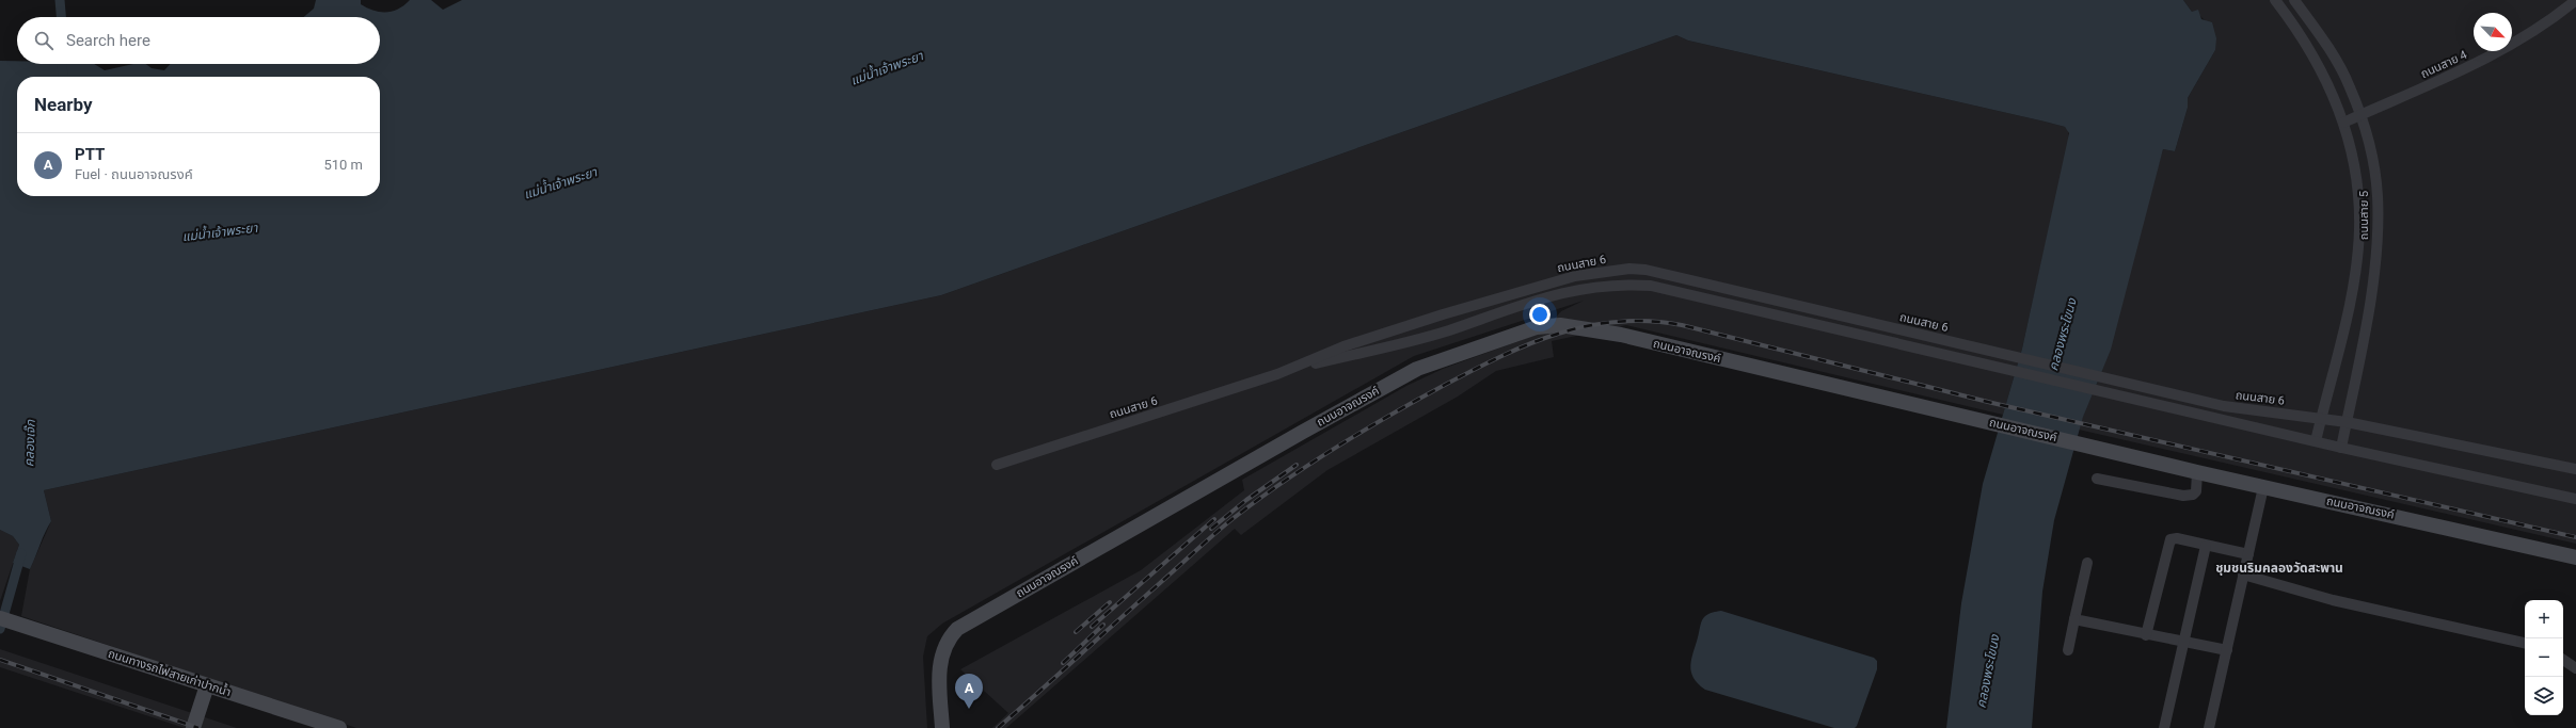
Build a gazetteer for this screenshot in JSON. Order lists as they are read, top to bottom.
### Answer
{
  "streets": {
    "street": [
      "ถนนสาย 4",
      "ถนนสาย 5",
      "ถนนสาย 6",
      "ถนนอาจณรงค์",
      "ถนนทางรถไฟสายเก่าปากน้ำ"
    ]
  },
  "crossings": [
    ["ถนนสาย 4", "ถนนสาย 5"],
    ["ถนนสาย 5", "ถนนสาย 6"]
  ],
  "districts": ["ชุมชนริมคลองวัดสะพาน"],
  "water": ["แม่น้ำเจ้าพระยา", "คลองพระโขนง", "คลองเจ๊ก"],
  "north": "bottom right",
  "page": {
    "search": "Search here",
    "heading": "Nearby",
    "list": [
      {
        "mark": "A",
        "name": "PTT",
        "note": "Fuel · ถนนอาจณรงค์",
        "value": "510 m"
      }
    ],
    "map_buttons": ["+", "−"],
    "pins": "A"
  }
}
